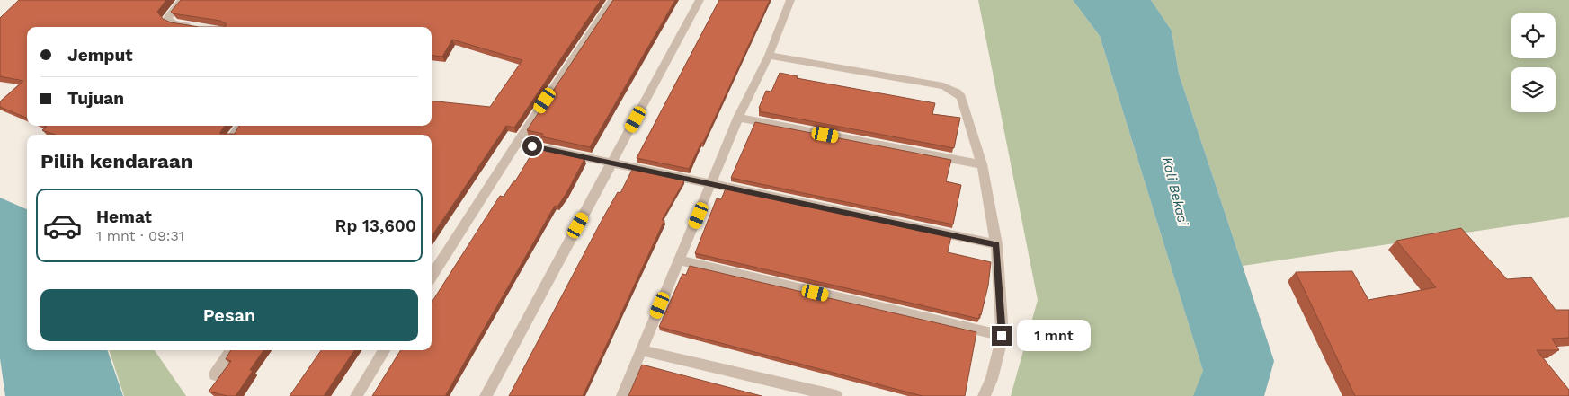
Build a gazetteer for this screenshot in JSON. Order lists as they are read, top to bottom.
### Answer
{
  "water": ["Kali Bekasi"],
  "page": {
    "banner": ["Jemput", "Tujuan"],
    "heading": "Pilih kendaraan",
    "list": [
      {
        "name": "Hemat",
        "note": "1 mnt · 09:31",
        "value": "Rp 13,600"
      }
    ],
    "buttons": "Pesan",
    "bubble": "1 mnt"
  }
}
